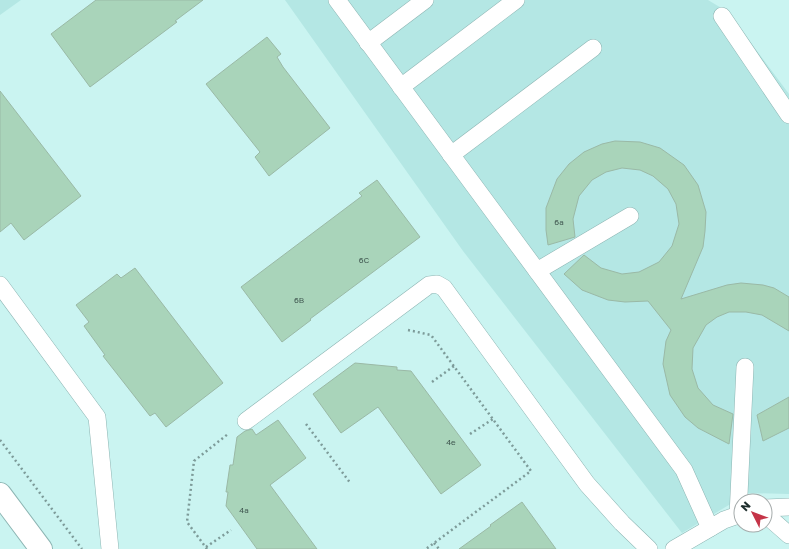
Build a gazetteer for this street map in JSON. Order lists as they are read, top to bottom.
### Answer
{
  "house_numbers": [
    "6a",
    "6C",
    "6B",
    "4e",
    "4a"
  ],
  "north": "top left"
}
